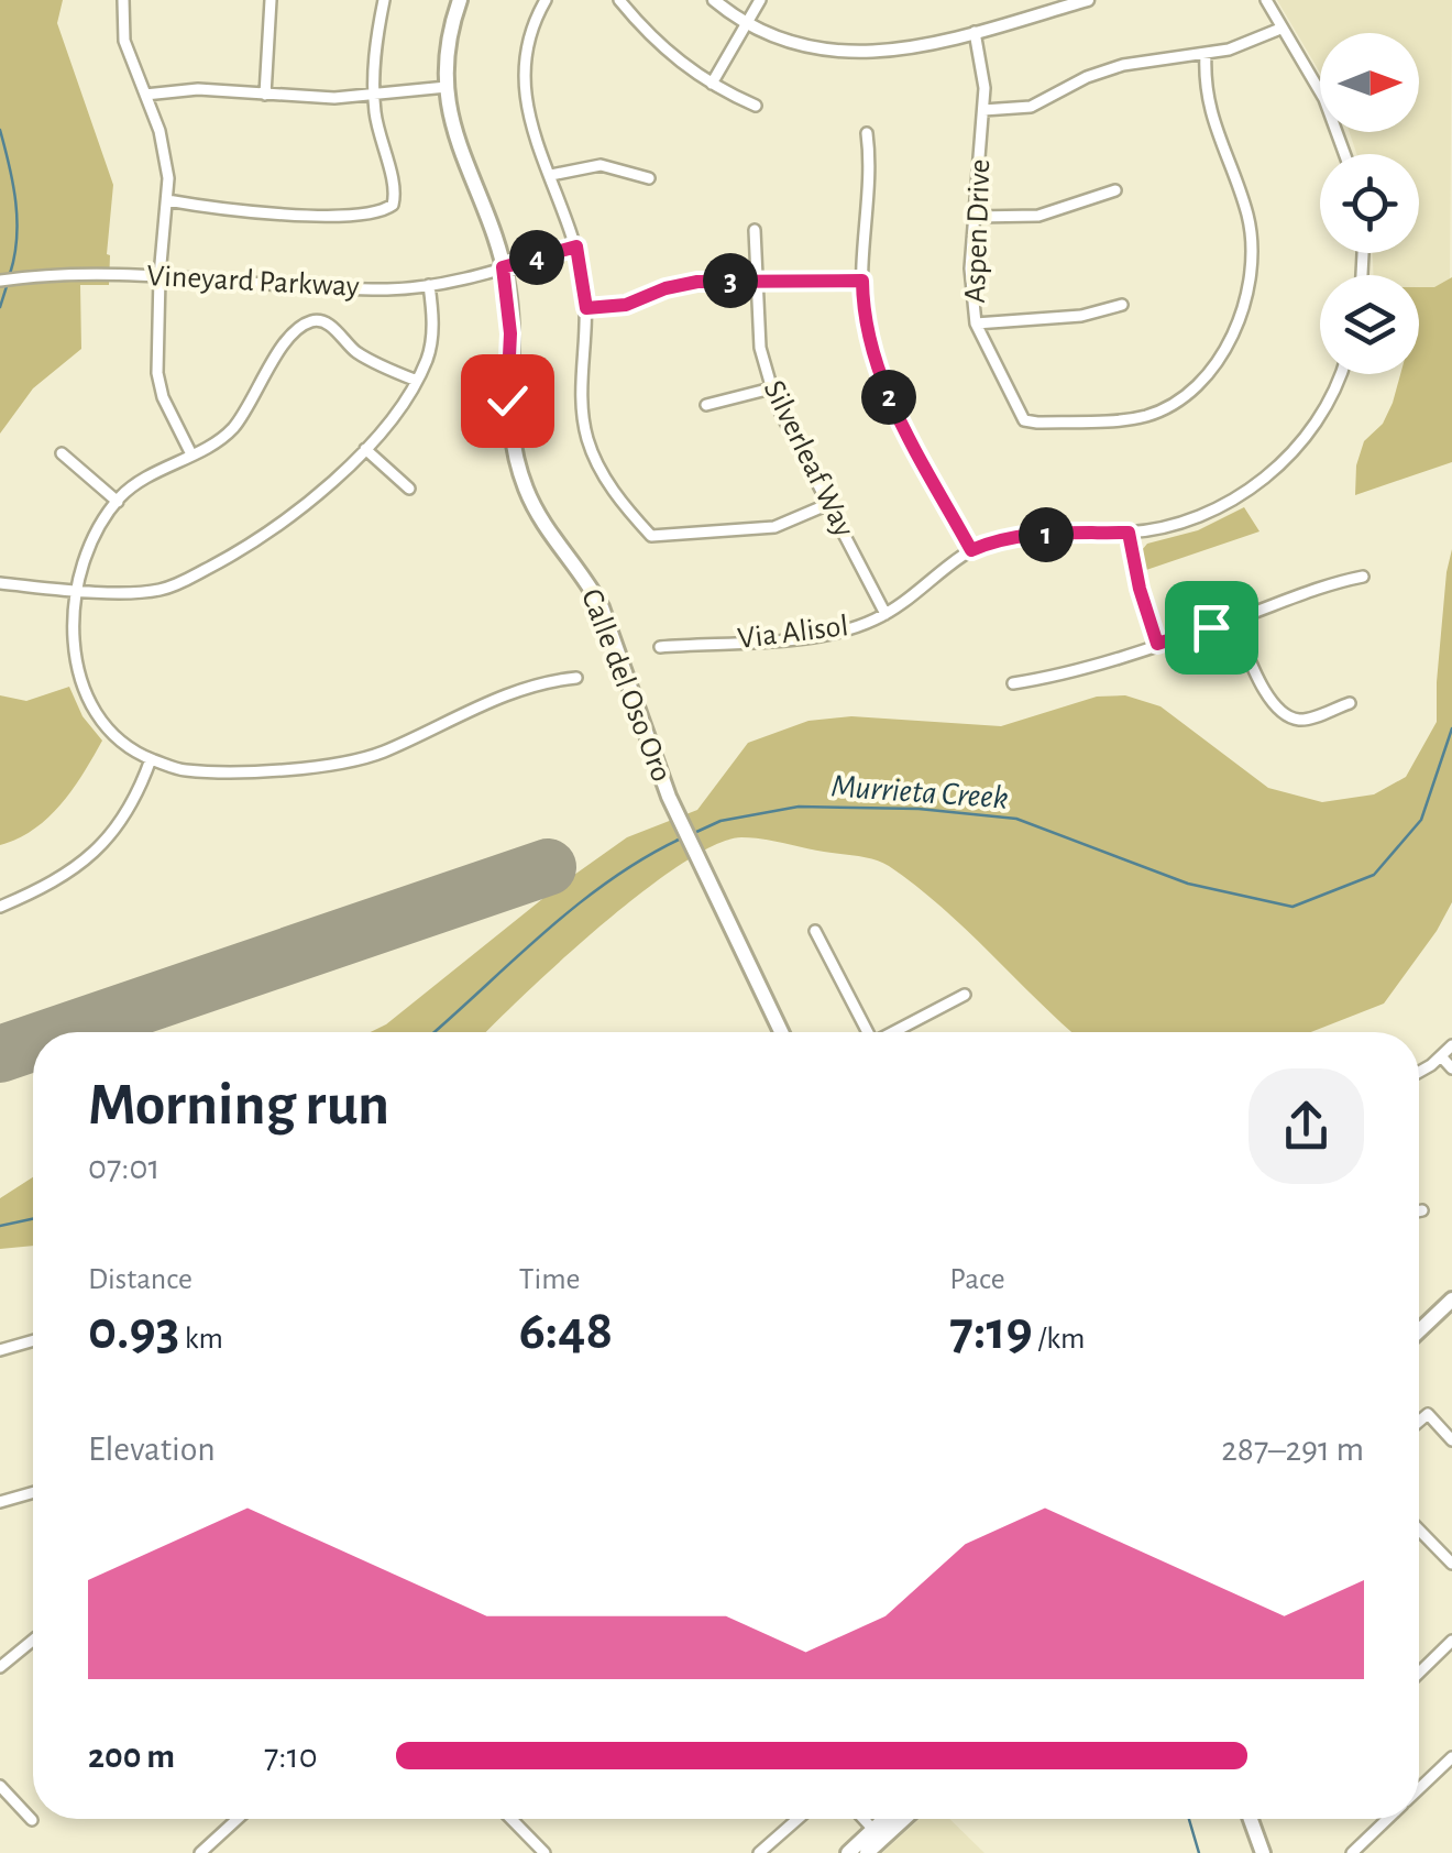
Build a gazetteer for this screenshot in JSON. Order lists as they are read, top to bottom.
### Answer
{
  "streets": {
    "main road": ["Calle del Oso Oro"],
    "street": [
      "Aspen Drive",
      "Vineyard Parkway",
      "Silverleaf Way",
      "Via Alisol"
    ]
  },
  "crossings": [
    ["Vineyard Parkway", "Calle del Oso Oro"],
    ["Silverleaf Way", "Via Alisol"]
  ],
  "water": ["Murrieta Creek"],
  "north": "right",
  "page": {
    "pins": [
      "4",
      "3",
      "2",
      "1"
    ],
    "heading": ["Morning run", "07:01"],
    "stats": [
      ["Distance", "0.93 km"],
      ["Time", "6:48"],
      ["Pace", "7:19 /km"]
    ],
    "chart": ["Elevation", "287–291 m"],
    "list": [
      {
        "name": "200 m",
        "note": "7:10"
      }
    ]
  }
}
